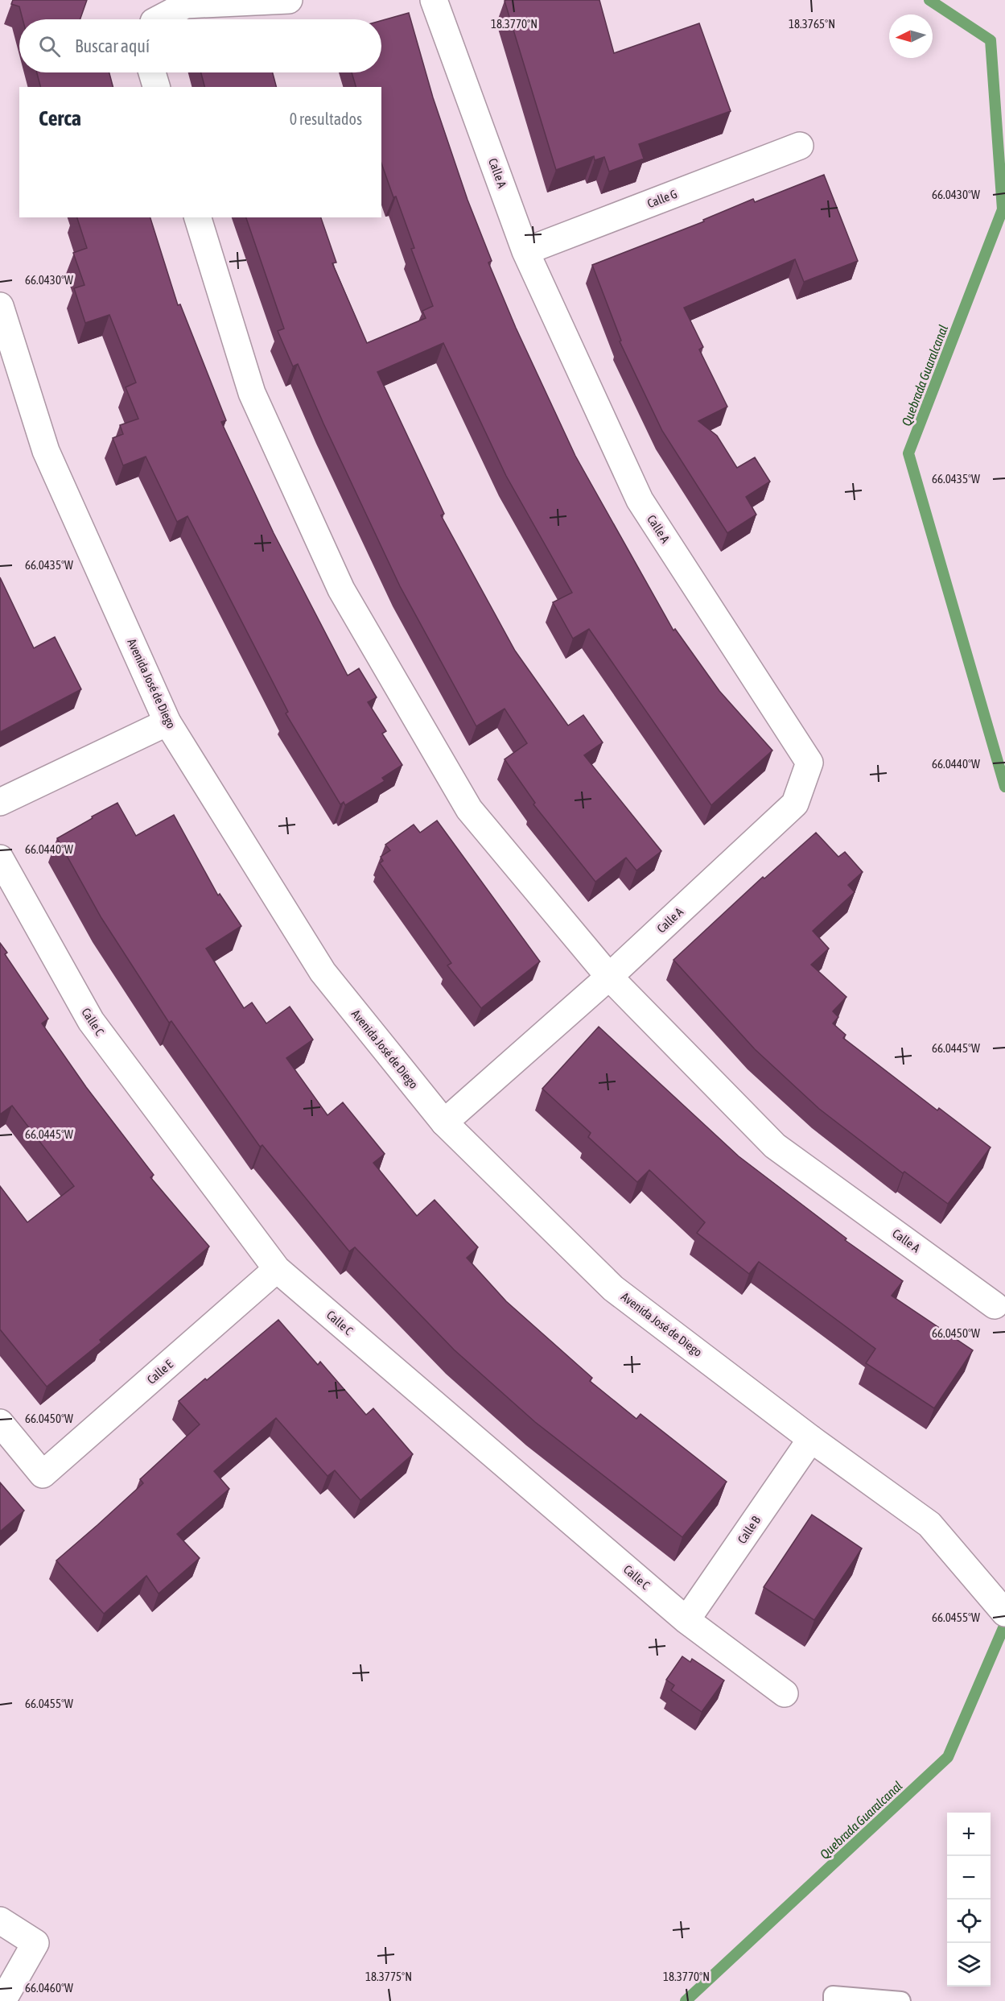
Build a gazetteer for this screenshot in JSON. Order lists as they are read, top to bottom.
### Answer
{
  "streets": {
    "street": [
      "Calle A",
      "Calle G",
      "Avenida José de Diego",
      "Calle C",
      "Calle E",
      "Calle B"
    ]
  },
  "crossings": [
    ["Calle A", "Calle G"],
    ["Calle A", "Avenida José de Diego"],
    ["Avenida José de Diego", "Calle B"],
    ["Calle C", "Calle E"],
    ["Calle C", "Calle B"]
  ],
  "water": ["Quebrada Guaralcanal"],
  "north": "left",
  "page": {
    "search": "Buscar aquí",
    "heading": ["Cerca", "0 resultados"],
    "map_buttons": ["+", "−"]
  },
  "coordinates": [
    "18.3770°N",
    "18.3765°N",
    "66.0430°W",
    "66.0435°W",
    "66.0440°W",
    "66.0445°W",
    "66.0450°W",
    "66.0455°W",
    "18.3775°N",
    "66.0460°W"
  ]
}
